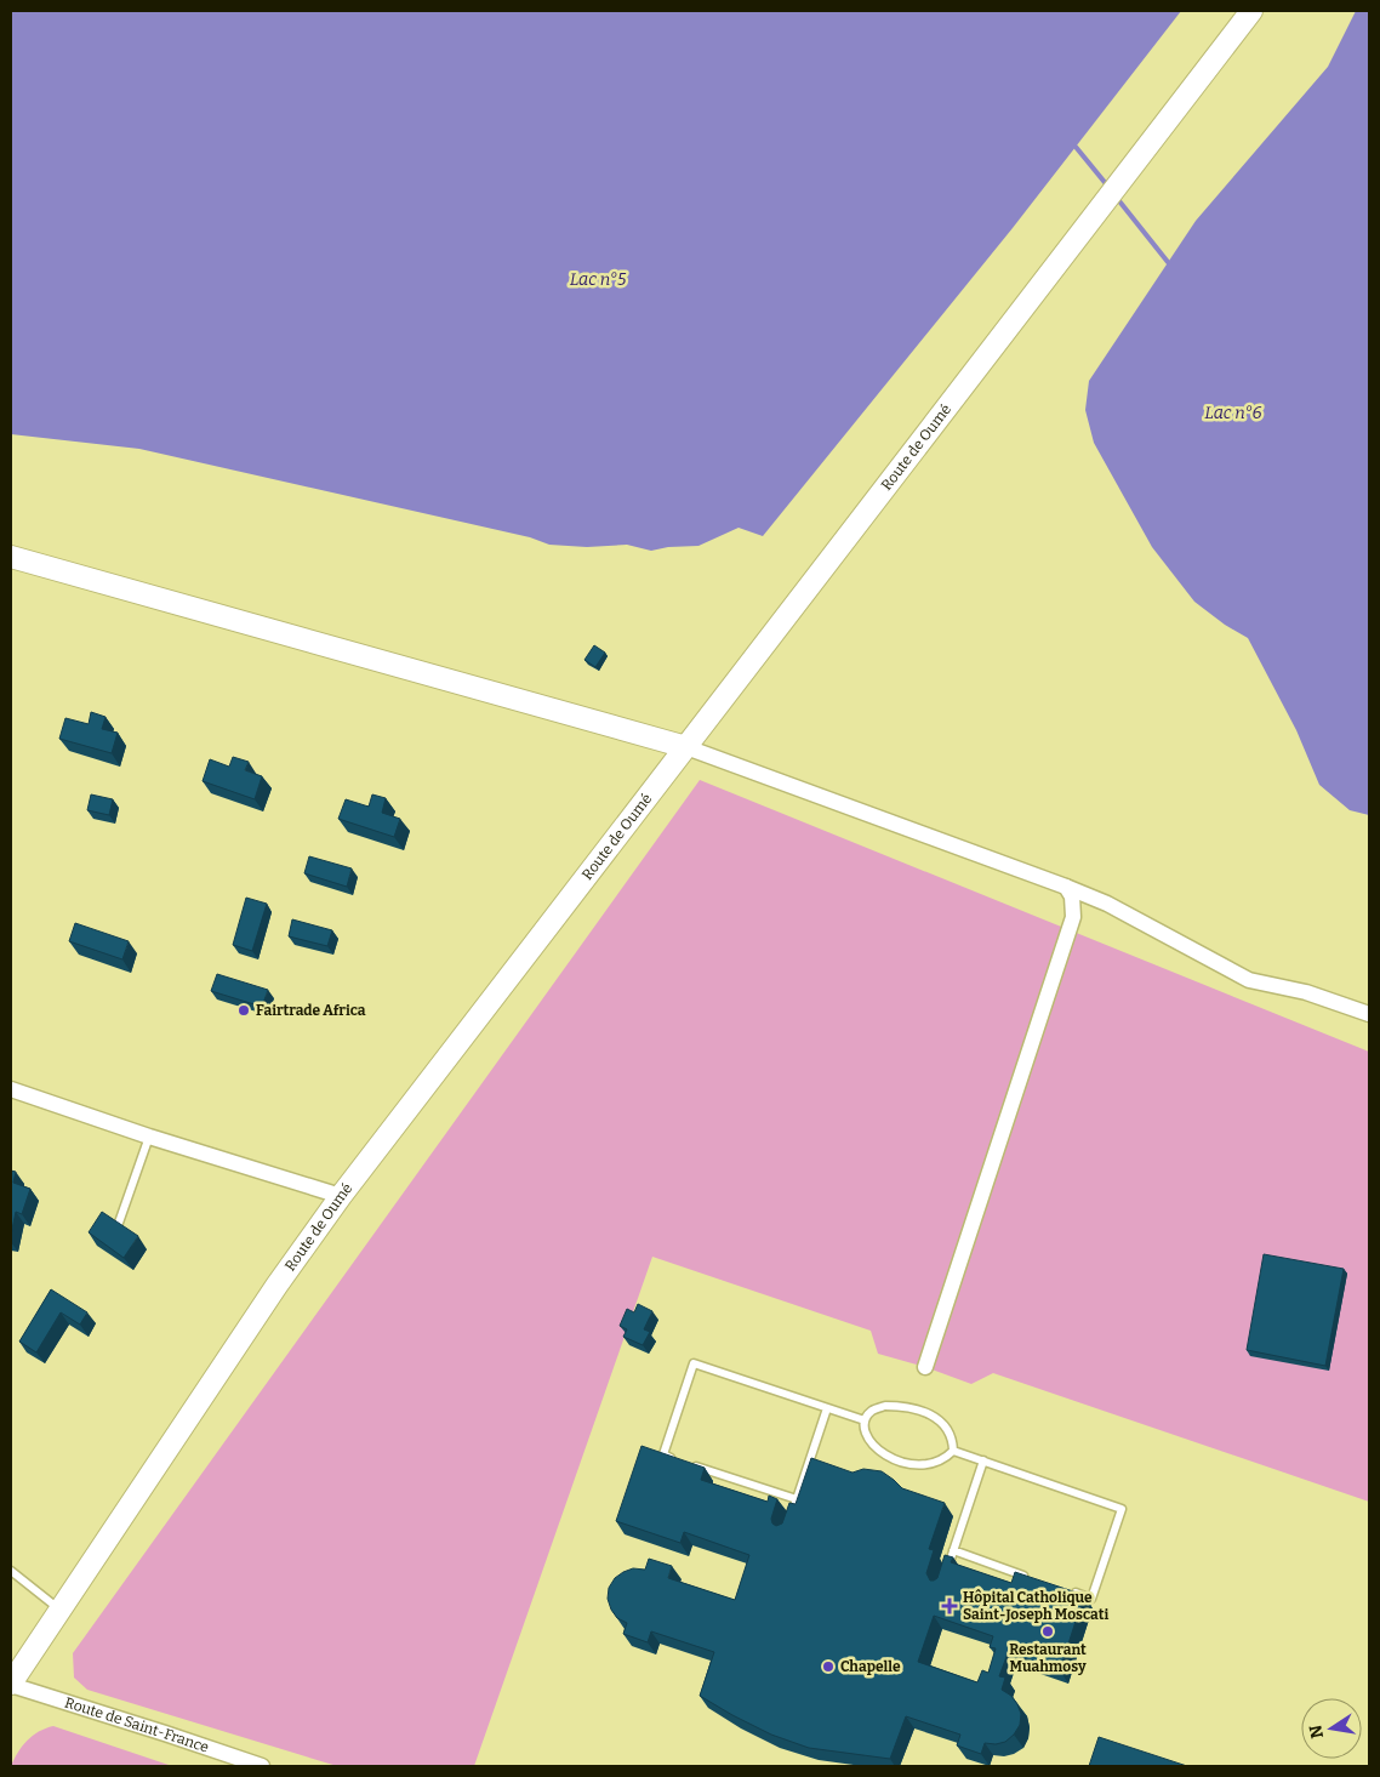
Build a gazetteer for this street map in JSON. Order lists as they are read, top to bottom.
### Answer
{
  "streets": {
    "main road": ["Route de Oumé"],
    "street": ["Route de Saint-France"]
  },
  "crossings": [
    ["Route de Oumé", "Route de Saint-France"]
  ],
  "water": ["Lac n°5", "Lac n°6"],
  "places": {
    "other": ["Fairtrade Africa", "Restaurant Muahmosy", "Chapelle"],
    "health": ["Hôpital Catholique Saint-Joseph Moscati"]
  },
  "north": "left"
}
